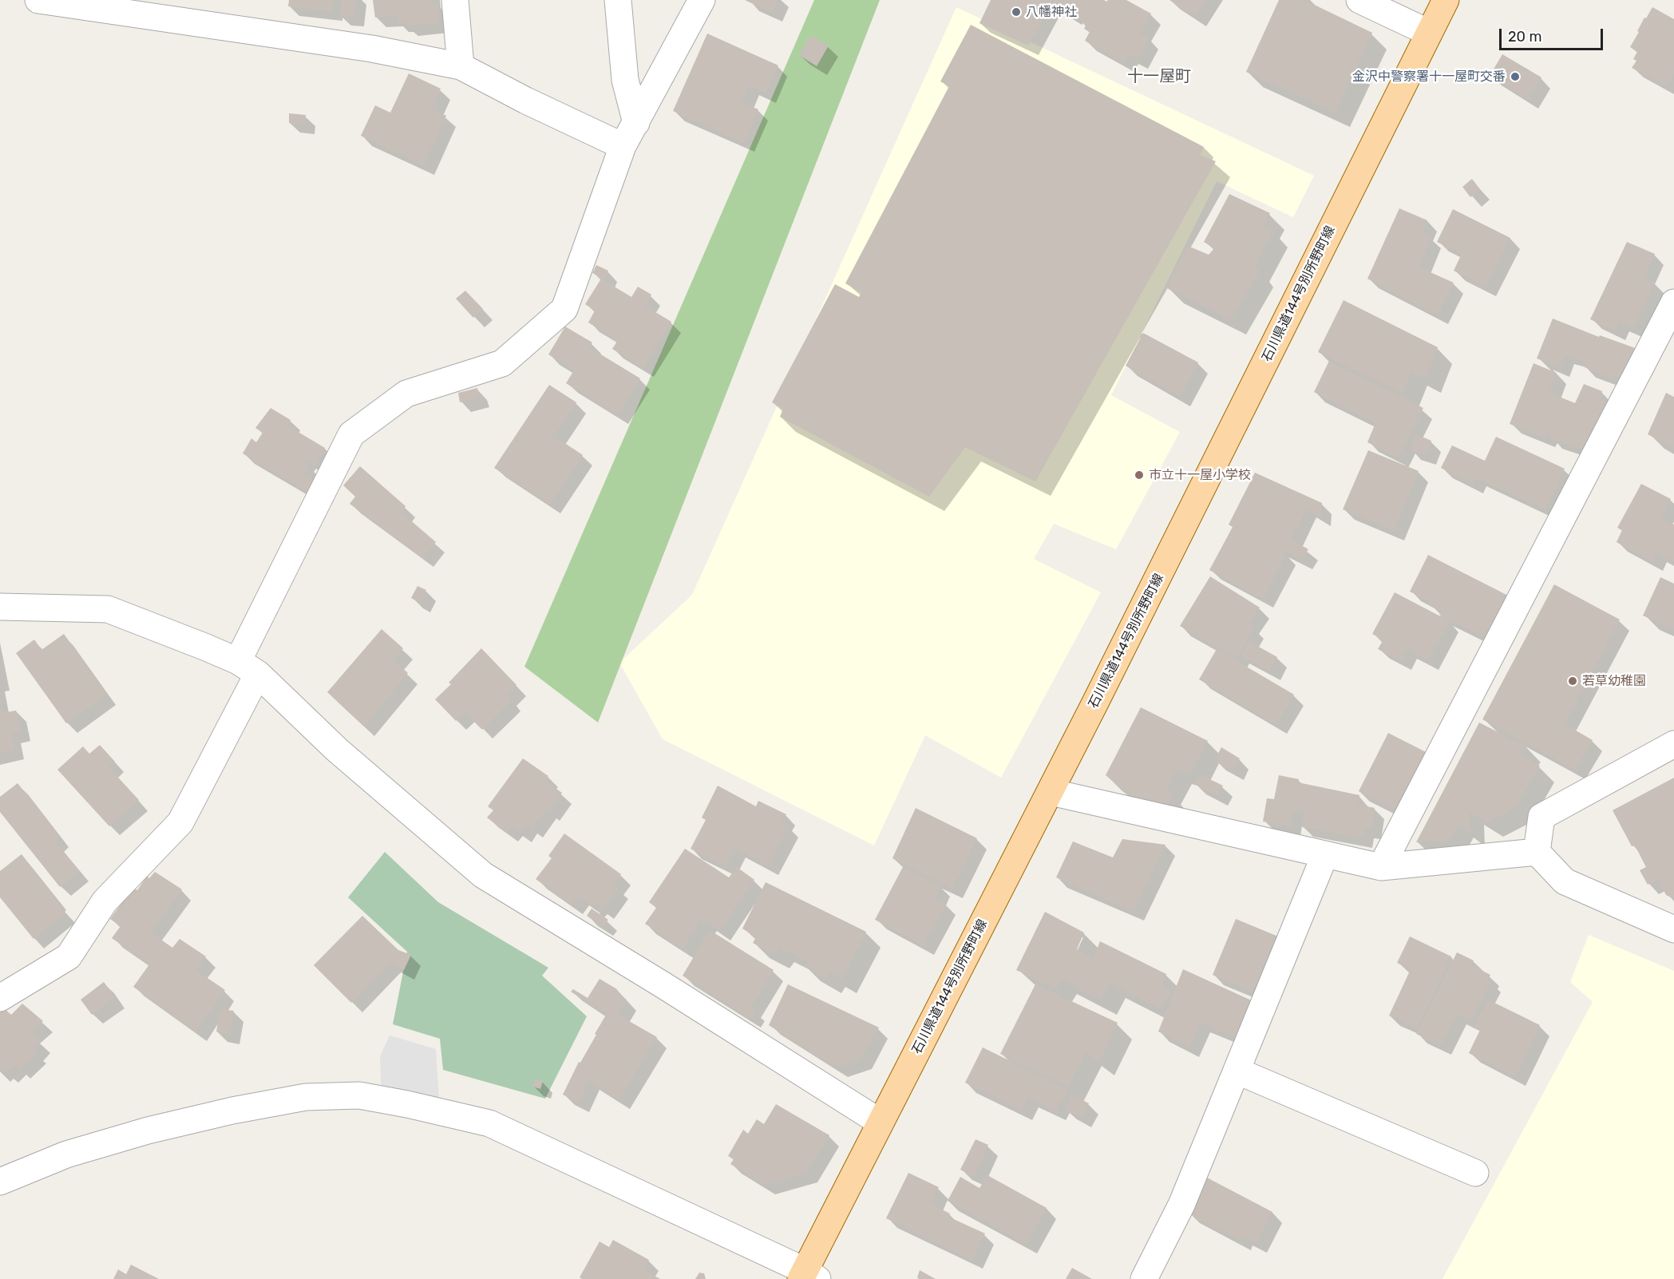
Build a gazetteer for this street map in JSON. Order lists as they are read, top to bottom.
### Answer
{
  "streets": {
    "main road": ["石川県道144号別所野町線"]
  },
  "districts": ["十一屋町"],
  "places": [
    "八幡神社",
    "金沢中警察署十一屋町交番",
    "市立十一屋小学校",
    "若草幼稚園"
  ],
  "scale_bar": "20 m"
}
